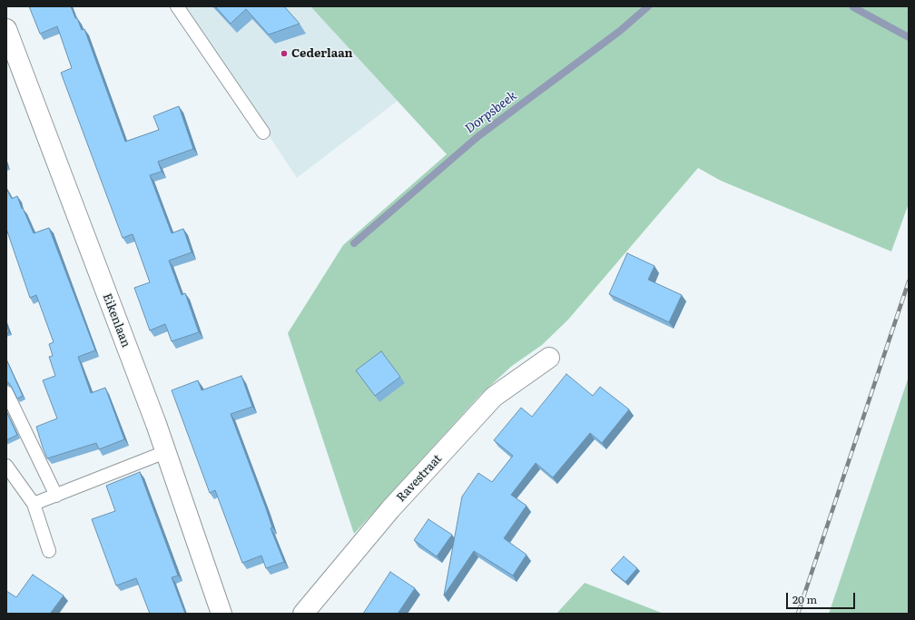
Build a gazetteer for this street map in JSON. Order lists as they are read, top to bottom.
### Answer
{
  "streets": {
    "street": ["Eikenlaan", "Ravestraat"]
  },
  "water": ["Dorpsbeek"],
  "places": ["Cederlaan"],
  "scale_bar": "20 m"
}
